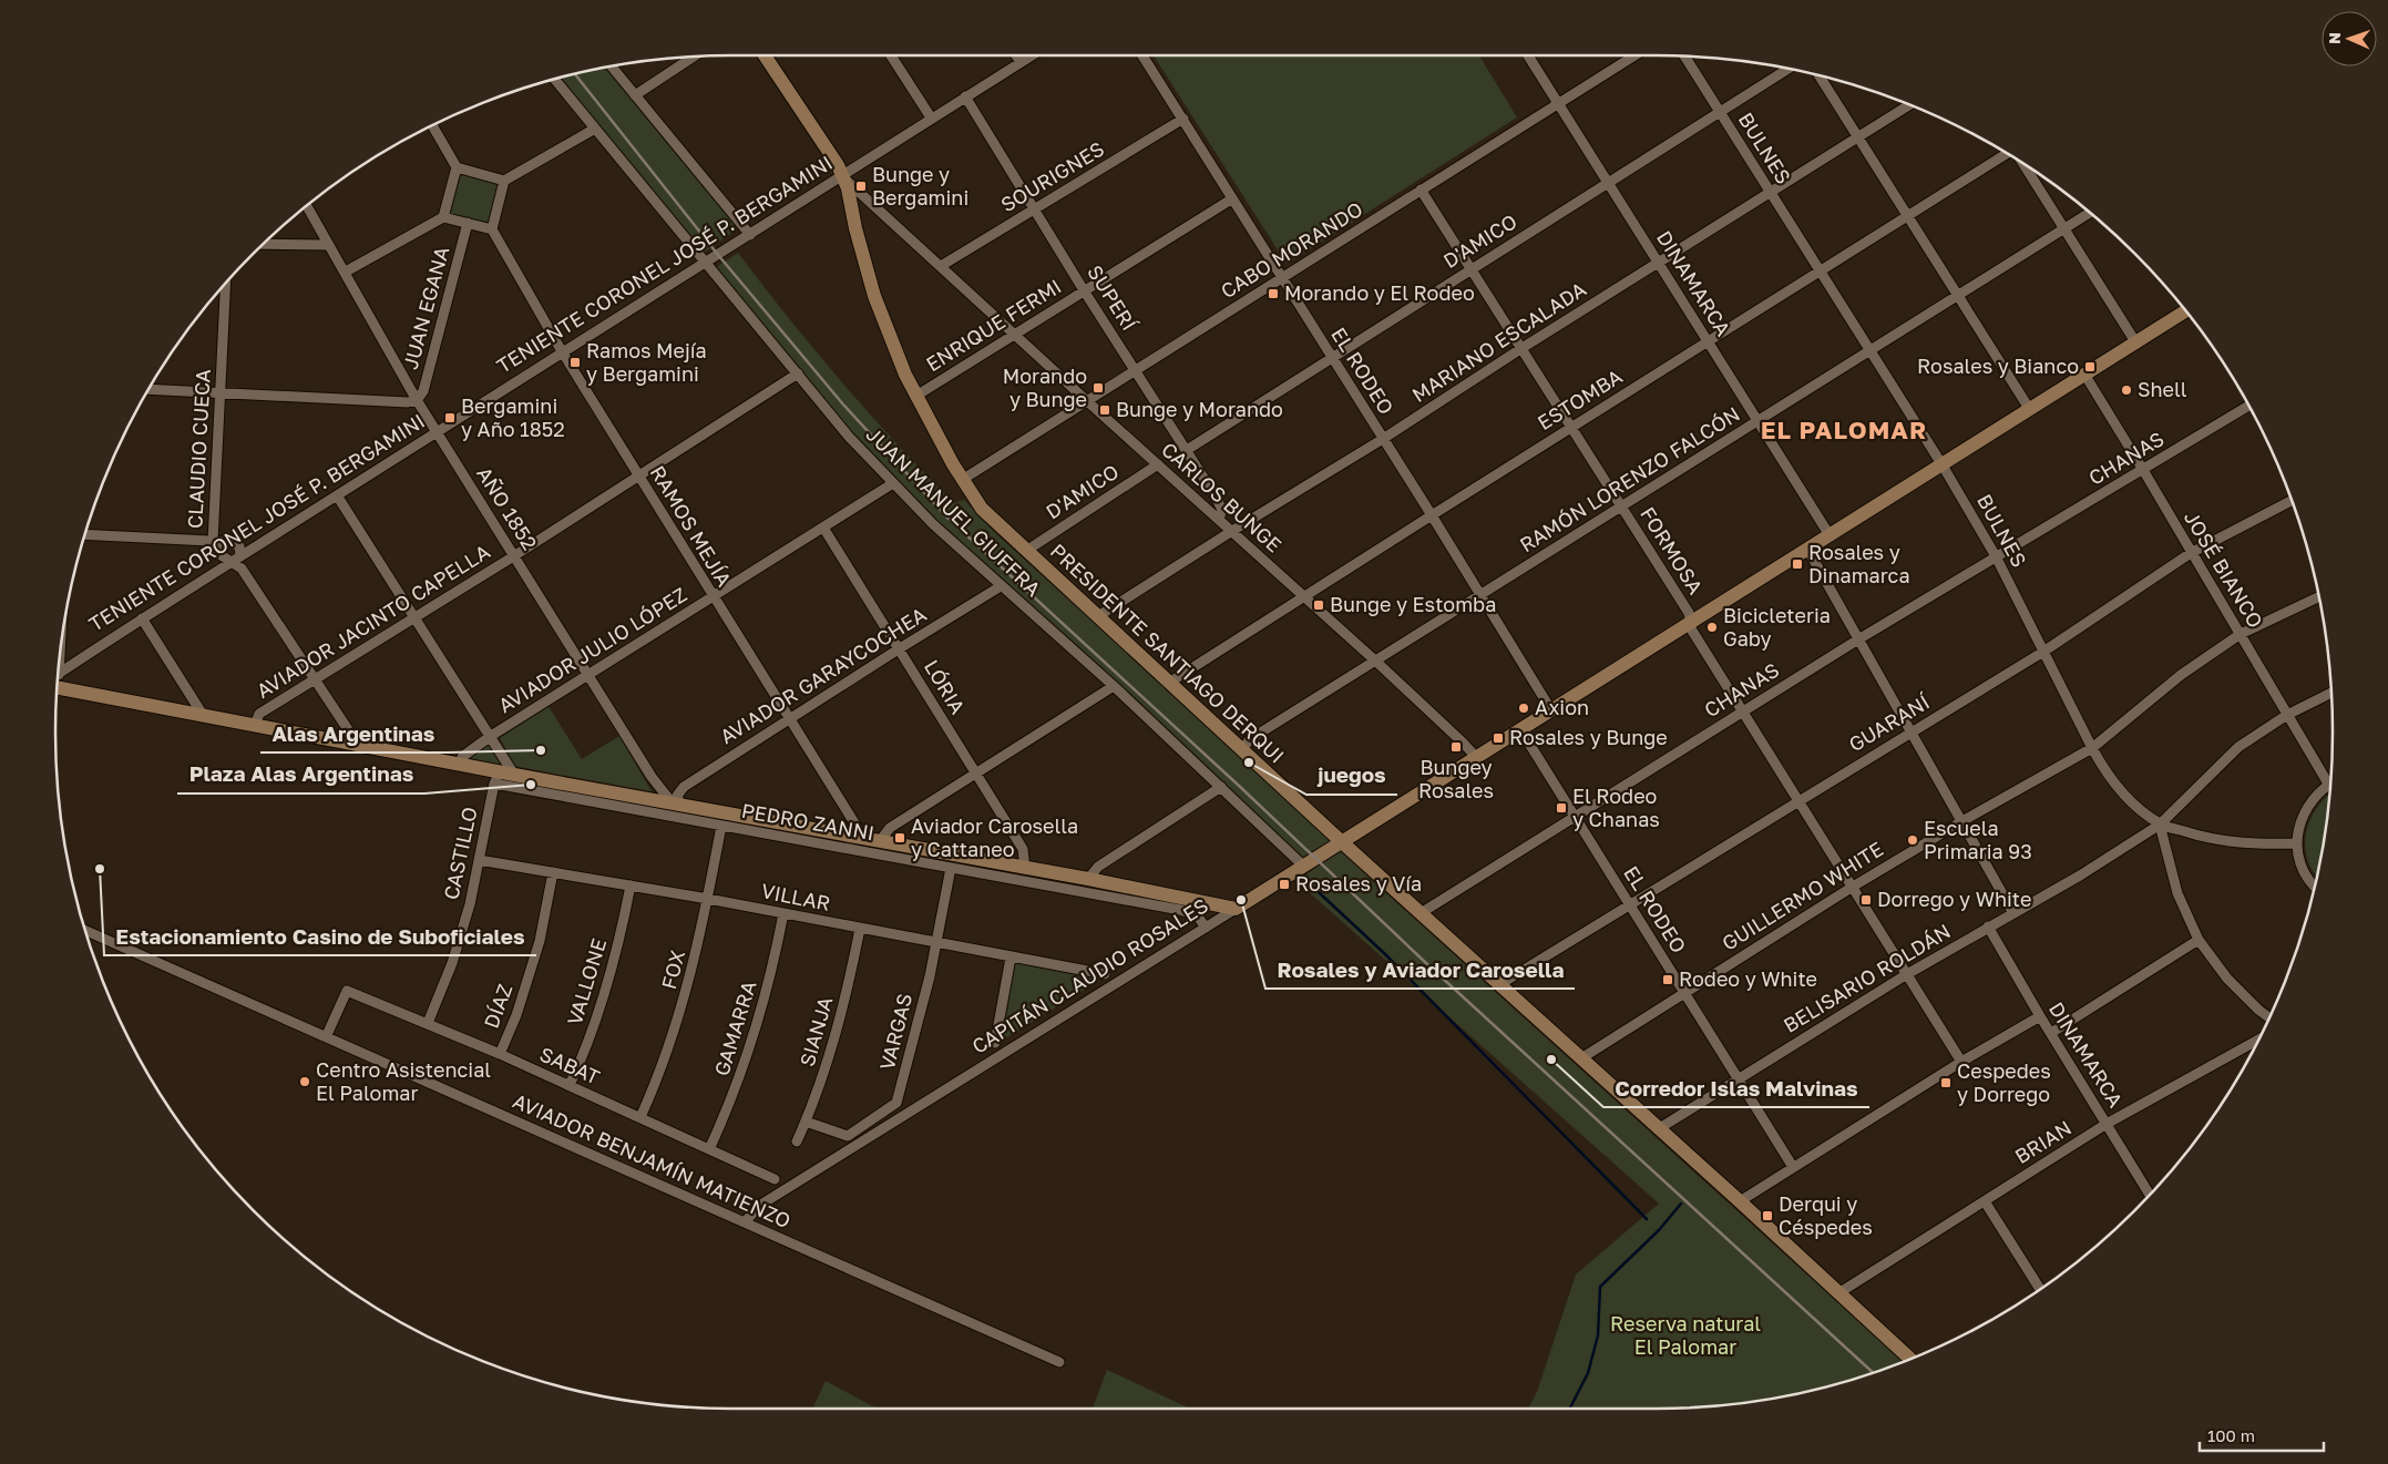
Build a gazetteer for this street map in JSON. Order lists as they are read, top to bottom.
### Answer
{
  "streets": {
    "street": [
      "BULNES",
      "SOURIGNES",
      "D'AMICO",
      "CABO MORANDO",
      "TENIENTE CORONEL JOSÉ P. BERGAMINI",
      "DINAMARCA",
      "SUPERÍ",
      "JUAN EGANA",
      "ENRIQUE FERMI",
      "MARIANO ESCALADA",
      "EL RODEO",
      "ESTOMBA",
      "CLAUDIO CUECA",
      "CHANAS",
      "RAMÓN LORENZO FALCÓN",
      "CARLOS BUNGE",
      "AÑO 1852",
      "JUAN MANUEL GIUFFRA",
      "RAMOS MEJÍA",
      "FORMOSA",
      "JOSÉ BIANCO",
      "AVIADOR JACINTO CAPELLA",
      "AVIADOR JULIO LÓPEZ",
      "PRESIDENTE SANTIAGO DERQUI",
      "AVIADOR GARAYCOCHEA",
      "LÓRIA",
      "GUARANÍ",
      "PEDRO ZANNI",
      "CASTILLO",
      "GUILLERMO WHITE",
      "VILLAR",
      "FOX",
      "CAPITÁN CLAUDIO ROSALES",
      "BELISARIO ROLDÁN",
      "VALLONE",
      "DÍAZ",
      "GAMARRA",
      "SIANJA",
      "VARGAS",
      "SABAT",
      "BRIAN",
      "AVIADOR BENJAMÍN MATIENZO"
    ]
  },
  "crossings": [
    ["BULNES", "D'AMICO"],
    ["BULNES", "MARIANO ESCALADA"],
    ["BULNES", "ESTOMBA"],
    ["BULNES", "CHANAS"],
    ["BULNES", "RAMÓN LORENZO FALCÓN"],
    ["BULNES", "GUARANÍ"],
    ["BULNES", "GUILLERMO WHITE"],
    ["BULNES", "CAPITÁN CLAUDIO ROSALES"],
    ["BULNES", "BELISARIO ROLDÁN"],
    ["SOURIGNES", "SUPERÍ"],
    ["SOURIGNES", "EL RODEO"],
    ["SOURIGNES", "CARLOS BUNGE"],
    ["D'AMICO", "DINAMARCA"],
    ["D'AMICO", "SUPERÍ"],
    ["D'AMICO", "EL RODEO"],
    ["D'AMICO", "CARLOS BUNGE"],
    ["D'AMICO", "FORMOSA"],
    ["D'AMICO", "PRESIDENTE SANTIAGO DERQUI"],
    ["CABO MORANDO", "DINAMARCA"],
    ["CABO MORANDO", "SUPERÍ"],
    ["CABO MORANDO", "EL RODEO"],
    ["CABO MORANDO", "CARLOS BUNGE"],
    ["CABO MORANDO", "FORMOSA"],
    ["CABO MORANDO", "PRESIDENTE SANTIAGO DERQUI"],
    ["TENIENTE CORONEL JOSÉ P. BERGAMINI", "SUPERÍ"],
    ["TENIENTE CORONEL JOSÉ P. BERGAMINI", "CLAUDIO CUECA"],
    ["TENIENTE CORONEL JOSÉ P. BERGAMINI", "CARLOS BUNGE"],
    ["TENIENTE CORONEL JOSÉ P. BERGAMINI", "AÑO 1852"],
    ["TENIENTE CORONEL JOSÉ P. BERGAMINI", "JUAN MANUEL GIUFFRA"],
    ["TENIENTE CORONEL JOSÉ P. BERGAMINI", "RAMOS MEJÍA"],
    ["TENIENTE CORONEL JOSÉ P. BERGAMINI", "PRESIDENTE SANTIAGO DERQUI"],
    ["DINAMARCA", "MARIANO ESCALADA"],
    ["DINAMARCA", "ESTOMBA"],
    ["DINAMARCA", "RAMÓN LORENZO FALCÓN"],
    ["DINAMARCA", "CAPITÁN CLAUDIO ROSALES"],
    ["DINAMARCA", "BELISARIO ROLDÁN"],
    ["DINAMARCA", "BRIAN"],
    ["SUPERÍ", "ENRIQUE FERMI"],
    ["SUPERÍ", "CARLOS BUNGE"],
    ["JUAN EGANA", "AÑO 1852"],
    ["ENRIQUE FERMI", "EL RODEO"],
    ["ENRIQUE FERMI", "CARLOS BUNGE"],
    ["ENRIQUE FERMI", "PRESIDENTE SANTIAGO DERQUI"],
    ["MARIANO ESCALADA", "EL RODEO"],
    ["MARIANO ESCALADA", "CARLOS BUNGE"],
    ["MARIANO ESCALADA", "FORMOSA"],
    ["MARIANO ESCALADA", "PRESIDENTE SANTIAGO DERQUI"],
    ["EL RODEO", "ESTOMBA"],
    ["EL RODEO", "CHANAS"],
    ["EL RODEO", "RAMÓN LORENZO FALCÓN"],
    ["EL RODEO", "GUARANÍ"],
    ["EL RODEO", "GUILLERMO WHITE"],
    ["EL RODEO", "CAPITÁN CLAUDIO ROSALES"],
    ["EL RODEO", "BELISARIO ROLDÁN"],
    ["ESTOMBA", "CARLOS BUNGE"],
    ["ESTOMBA", "FORMOSA"],
    ["ESTOMBA", "PRESIDENTE SANTIAGO DERQUI"],
    ["CLAUDIO CUECA", "AVIADOR JACINTO CAPELLA"],
    ["CHANAS", "FORMOSA"],
    ["CHANAS", "JOSÉ BIANCO"],
    ["CHANAS", "PRESIDENTE SANTIAGO DERQUI"],
    ["RAMÓN LORENZO FALCÓN", "CARLOS BUNGE"],
    ["RAMÓN LORENZO FALCÓN", "FORMOSA"],
    ["RAMÓN LORENZO FALCÓN", "PRESIDENTE SANTIAGO DERQUI"],
    ["CARLOS BUNGE", "PRESIDENTE SANTIAGO DERQUI"],
    ["CARLOS BUNGE", "CAPITÁN CLAUDIO ROSALES"],
    ["AÑO 1852", "AVIADOR JACINTO CAPELLA"],
    ["AÑO 1852", "AVIADOR JULIO LÓPEZ"],
    ["AÑO 1852", "AVIADOR GARAYCOCHEA"],
    ["JUAN MANUEL GIUFFRA", "AVIADOR JACINTO CAPELLA"],
    ["JUAN MANUEL GIUFFRA", "AVIADOR JULIO LÓPEZ"],
    ["JUAN MANUEL GIUFFRA", "AVIADOR GARAYCOCHEA"],
    ["JUAN MANUEL GIUFFRA", "CAPITÁN CLAUDIO ROSALES"],
    ["RAMOS MEJÍA", "AVIADOR JACINTO CAPELLA"],
    ["RAMOS MEJÍA", "AVIADOR JULIO LÓPEZ"],
    ["RAMOS MEJÍA", "AVIADOR GARAYCOCHEA"],
    ["FORMOSA", "GUARANÍ"],
    ["FORMOSA", "GUILLERMO WHITE"],
    ["FORMOSA", "CAPITÁN CLAUDIO ROSALES"],
    ["FORMOSA", "BELISARIO ROLDÁN"],
    ["JOSÉ BIANCO", "GUARANÍ"],
    ["JOSÉ BIANCO", "GUILLERMO WHITE"],
    ["JOSÉ BIANCO", "CAPITÁN CLAUDIO ROSALES"],
    ["JOSÉ BIANCO", "BELISARIO ROLDÁN"],
    ["AVIADOR JULIO LÓPEZ", "LÓRIA"],
    ["PRESIDENTE SANTIAGO DERQUI", "GUARANÍ"],
    ["PRESIDENTE SANTIAGO DERQUI", "GUILLERMO WHITE"],
    ["PRESIDENTE SANTIAGO DERQUI", "CAPITÁN CLAUDIO ROSALES"],
    ["PRESIDENTE SANTIAGO DERQUI", "BELISARIO ROLDÁN"],
    ["PRESIDENTE SANTIAGO DERQUI", "BRIAN"],
    ["AVIADOR GARAYCOCHEA", "LÓRIA"],
    ["PEDRO ZANNI", "CASTILLO"],
    ["PEDRO ZANNI", "FOX"],
    ["PEDRO ZANNI", "CAPITÁN CLAUDIO ROSALES"],
    ["PEDRO ZANNI", "VARGAS"],
    ["CASTILLO", "VILLAR"],
    ["CASTILLO", "SABAT"],
    ["VILLAR", "FOX"],
    ["VILLAR", "VALLONE"],
    ["VILLAR", "DÍAZ"],
    ["VILLAR", "GAMARRA"],
    ["VILLAR", "SIANJA"],
    ["VILLAR", "VARGAS"],
    ["FOX", "SABAT"],
    ["CAPITÁN CLAUDIO ROSALES", "AVIADOR BENJAMÍN MATIENZO"],
    ["VALLONE", "SABAT"],
    ["DÍAZ", "SABAT"],
    ["GAMARRA", "SABAT"],
    ["SIANJA", "VARGAS"],
    ["SABAT", "AVIADOR BENJAMÍN MATIENZO"]
  ],
  "districts": ["EL PALOMAR"],
  "parks": ["Reserva natural El Palomar"],
  "places": {
    "transit": [
      "Bunge y Bergamini",
      "Morando y El Rodeo",
      "Ramos Mejía y Bergamini",
      "Rosales y Bianco",
      "Morando y Bunge",
      "Bunge y Morando",
      "Bergamini y Año 1852",
      "Rosales y Dinamarca",
      "Bunge y Estomba",
      "Rosales y Bunge",
      "Bungey Rosales",
      "El Rodeo y Chanas",
      "Aviador Carosella y Cattaneo",
      "Rosales y Vía",
      "Dorrego y White",
      "Rodeo y White",
      "Cespedes y Dorrego",
      "Derqui y Céspedes"
    ],
    "other": [
      "Shell",
      "Bicicleteria Gaby",
      "Axion",
      "Alas Argentinas",
      "juegos",
      "Plaza Alas Argentinas",
      "Escuela Primaria 93",
      "Estacionamiento Casino de Suboficiales",
      "Rosales y Aviador Carosella",
      "Corredor Islas Malvinas",
      "Centro Asistencial El Palomar"
    ]
  },
  "scale_bar": "100 m",
  "north": "left"
}
